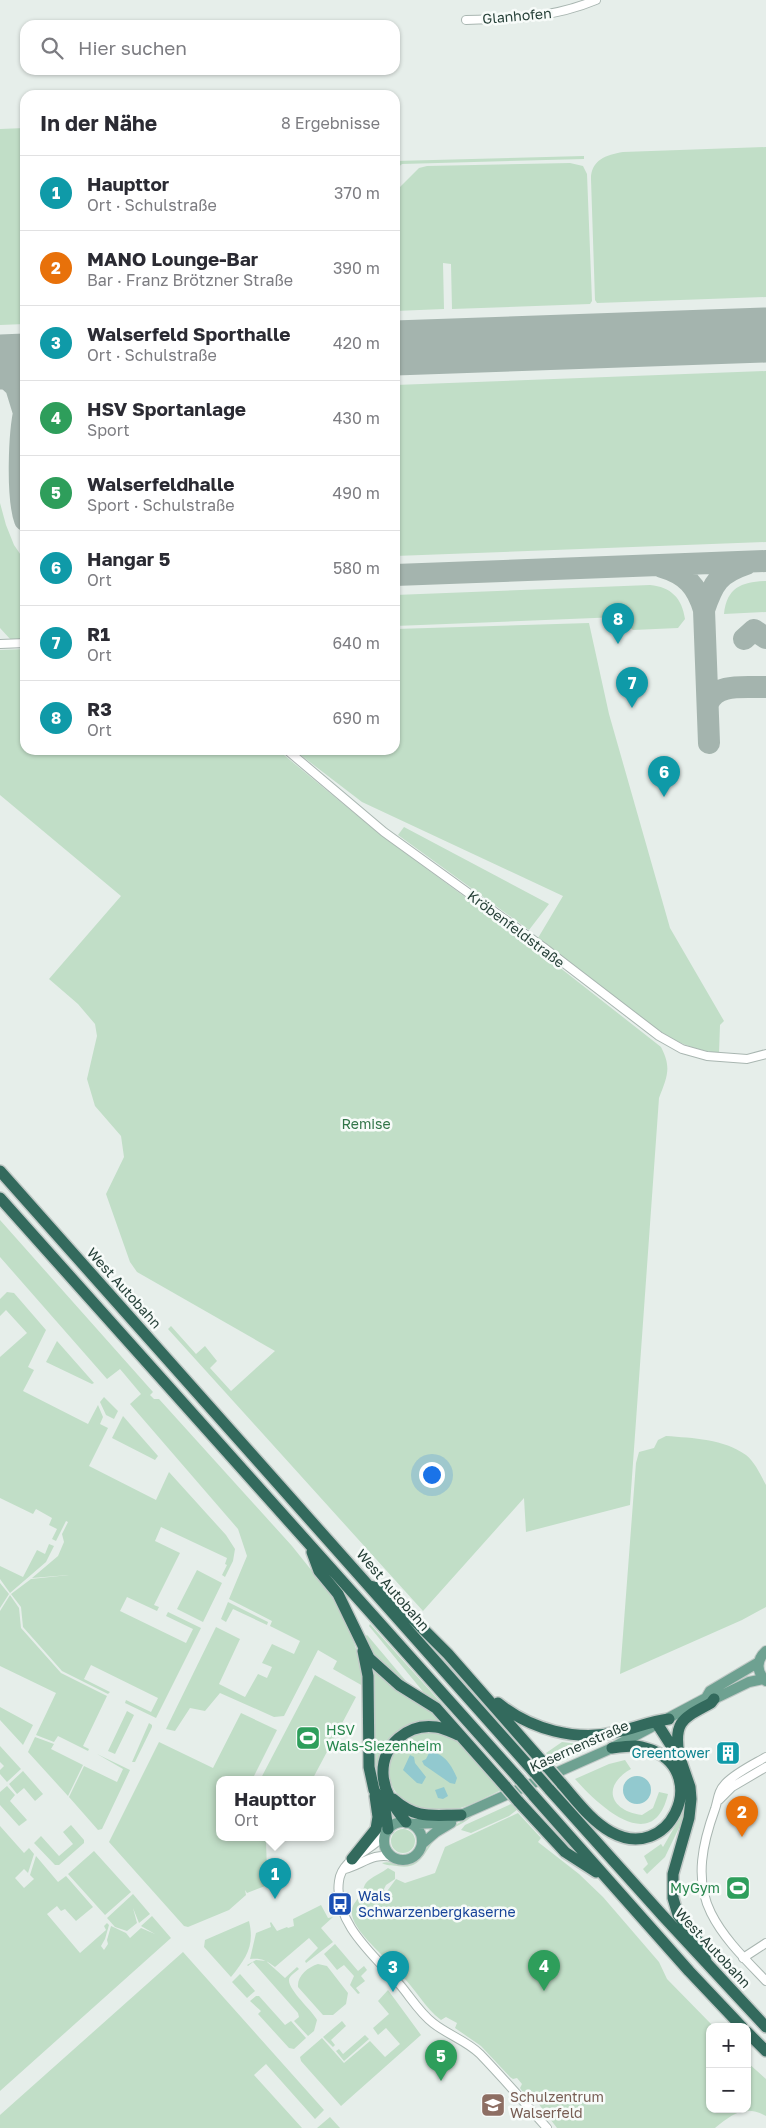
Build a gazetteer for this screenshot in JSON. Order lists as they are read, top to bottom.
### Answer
{
  "streets": {
    "highway": ["West Autobahn"],
    "main road": ["Kasernenstraße"],
    "street": ["Glanhofen", "Kröbenfeldstraße"]
  },
  "parks": ["Remise"],
  "places": {
    "sports": ["HSV Wals-Siezenheim", "MyGym"],
    "building": ["Greentower"],
    "bus stop": ["Wals Schwarzenbergkaserne"],
    "school or university": ["Schulzentrum Walserfeld"]
  },
  "page": {
    "search": "Hier suchen",
    "heading": ["In der Nähe", "8 Ergebnisse"],
    "list": [
      {
        "mark": "1",
        "name": "Haupttor",
        "note": "Ort · Schulstraße",
        "value": "370 m"
      },
      {
        "mark": "2",
        "name": "MANO Lounge-Bar",
        "note": "Bar · Franz Brötzner Straße",
        "value": "390 m"
      },
      {
        "mark": "3",
        "name": "Walserfeld Sporthalle",
        "note": "Ort · Schulstraße",
        "value": "420 m"
      },
      {
        "mark": "4",
        "name": "HSV Sportanlage",
        "note": "Sport",
        "value": "430 m"
      },
      {
        "mark": "5",
        "name": "Walserfeldhalle",
        "note": "Sport · Schulstraße",
        "value": "490 m"
      },
      {
        "mark": "6",
        "name": "Hangar 5",
        "note": "Ort",
        "value": "580 m"
      },
      {
        "mark": "7",
        "name": "R1",
        "note": "Ort",
        "value": "640 m"
      },
      {
        "mark": "8",
        "name": "R3",
        "note": "Ort",
        "value": "690 m"
      }
    ],
    "pins": [
      "8",
      "7",
      "6",
      "2",
      "1",
      "4",
      "3",
      "5"
    ],
    "popup": ["Haupttor", "Ort"],
    "map_buttons": ["+", "−"]
  }
}
